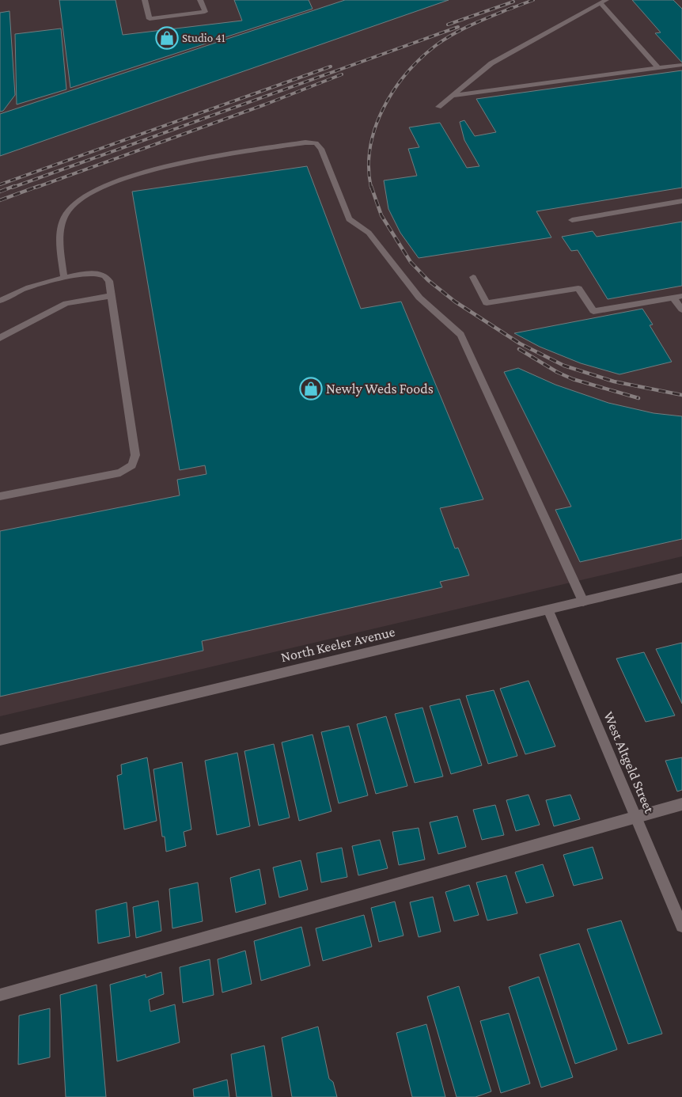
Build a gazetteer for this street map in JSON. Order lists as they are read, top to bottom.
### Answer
{
  "streets": {
    "street": ["North Keeler Avenue", "West Altgeld Street"]
  },
  "crossings": [
    ["North Keeler Avenue", "West Altgeld Street"]
  ],
  "places": {
    "shop": ["Studio 41", "Newly Weds Foods"]
  }
}
